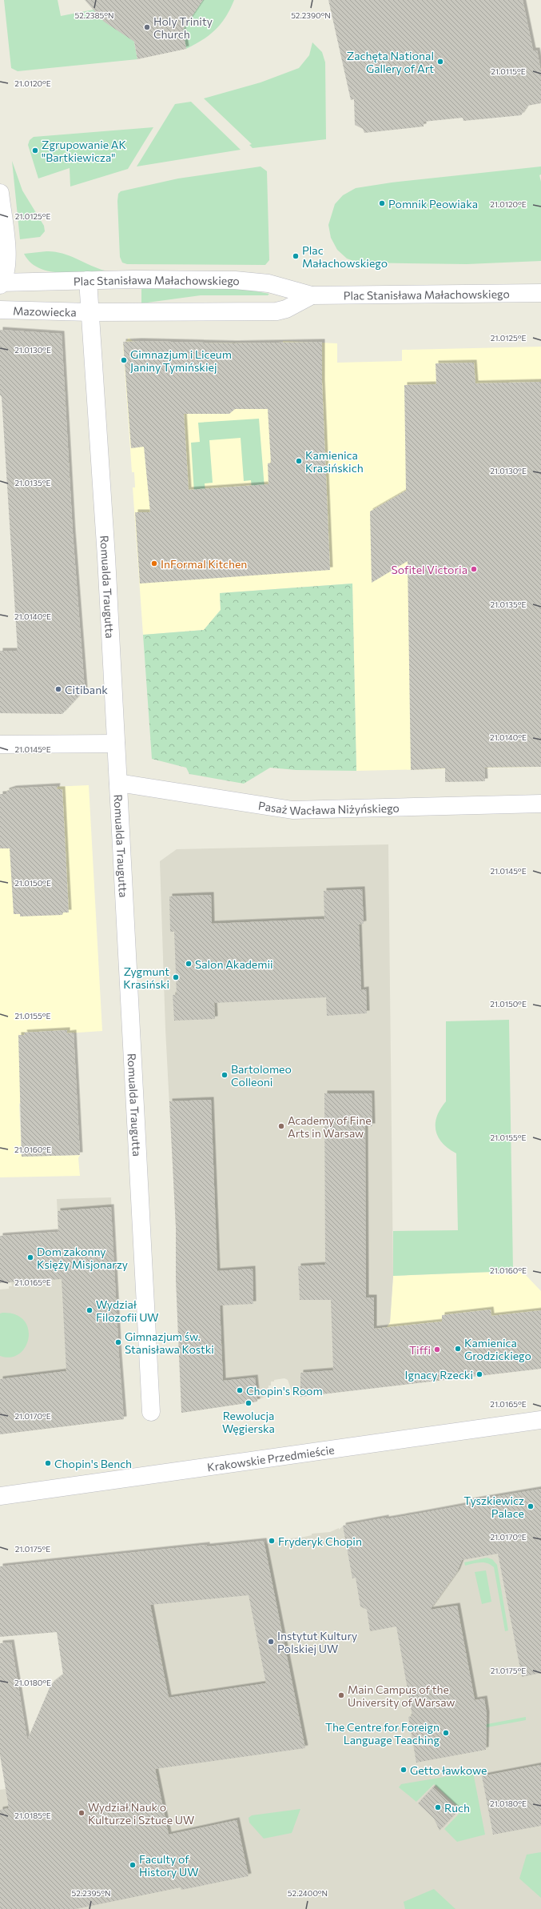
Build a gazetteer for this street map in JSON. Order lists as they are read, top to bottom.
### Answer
{
  "streets": {
    "street": [
      "Plac Stanisława Małachowskiego",
      "Mazowiecka",
      "Romualda Traugutta",
      "Pasaż Wacława Niżyńskiego",
      "Krakowskie Przedmieście"
    ]
  },
  "crossings": [
    ["Plac Stanisława Małachowskiego", "Mazowiecka"],
    ["Plac Stanisława Małachowskiego", "Romualda Traugutta"],
    ["Mazowiecka", "Romualda Traugutta"],
    ["Romualda Traugutta", "Pasaż Wacława Niżyńskiego"]
  ],
  "places": [
    "Holy Trinity Church",
    "Zachęta National Gallery of Art",
    "Zgrupowanie AK \"Bartkiewicza\"",
    "Pomnik Peowiaka",
    "Plac Małachowskiego",
    "Gimnazjum i Liceum Janiny Tymińskiej",
    "Kamienica Krasińskich",
    "InFormal Kitchen",
    "Sofitel Victoria",
    "Citibank",
    "Salon Akademii",
    "Zygmunt Krasiński",
    "Bartolomeo Colleoni",
    "Academy of Fine Arts in Warsaw",
    "Dom zakonny Księży Misjonarzy",
    "Wydział Filozofii UW",
    "Gimnazjum św. Stanisława Kostki",
    "Kamienica Grodzickiego",
    "Tiffi",
    "Ignacy Rzecki",
    "Chopin's Room",
    "Rewolucja Węgierska",
    "Chopin's Bench",
    "Tyszkiewicz Palace",
    "Fryderyk Chopin",
    "Instytut Kultury Polskiej UW",
    "Main Campus of the University of Warsaw",
    "The Centre for Foreign Language Teaching",
    "Getto ławkowe",
    "Ruch",
    "Wydział Nauk o Kulturze i Sztuce UW",
    "Faculty of History UW"
  ],
  "coordinates": [
    "52.2385°N",
    "52.2390°N",
    "21.0115°E",
    "21.0120°E",
    "21.0125°E",
    "21.0130°E",
    "21.0135°E",
    "21.0140°E",
    "21.0145°E",
    "21.0150°E",
    "21.0155°E",
    "21.0160°E",
    "21.0165°E",
    "21.0170°E",
    "21.0175°E",
    "21.0180°E",
    "21.0185°E",
    "52.2395°N",
    "52.2400°N"
  ]
}
